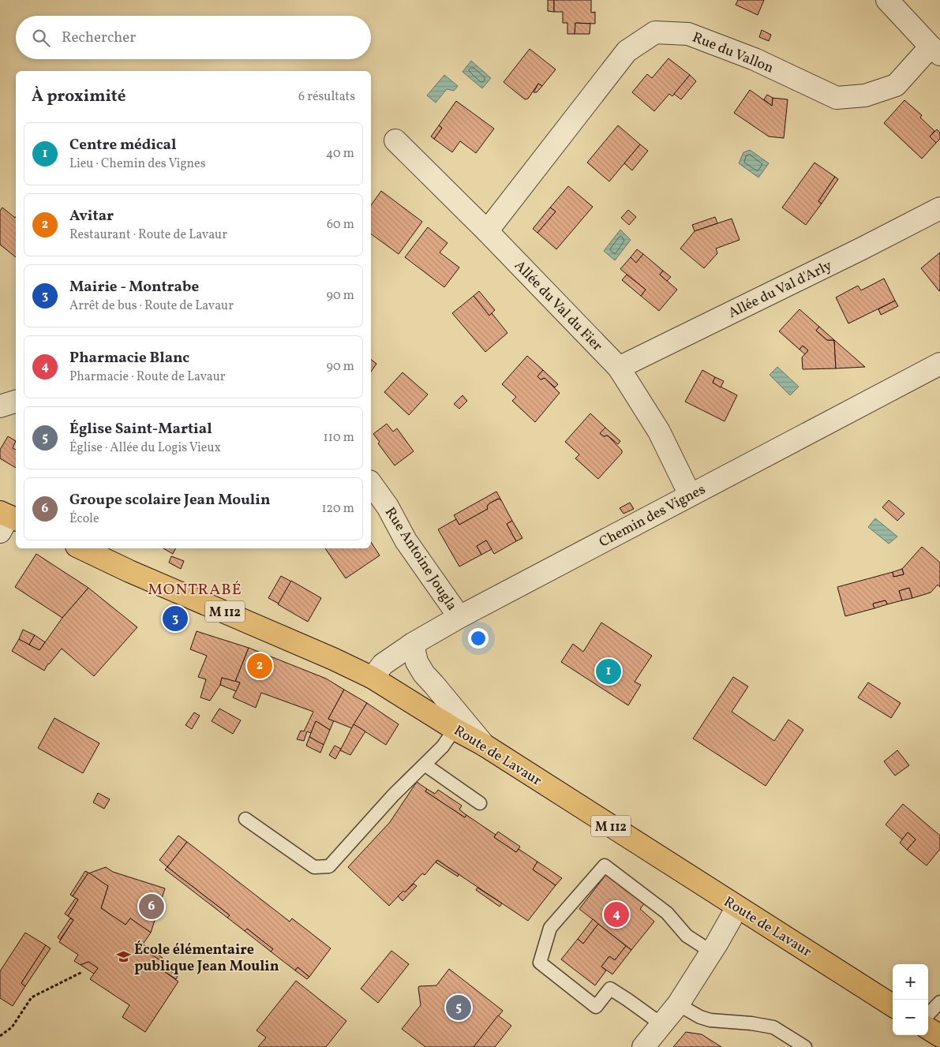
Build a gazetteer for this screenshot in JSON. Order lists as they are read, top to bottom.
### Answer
{
  "streets": {
    "main road": ["M 112", "Route de Lavaur"],
    "street": [
      "Rue du Vallon",
      "Allée du Val d'Arly",
      "Allée du Val du Fier",
      "Chemin des Vignes",
      "Rue Antoine Jougla"
    ]
  },
  "crossings": [
    ["Rue du Vallon", "Allée du Val du Fier"],
    ["Allée du Val d'Arly", "Allée du Val du Fier"],
    ["Allée du Val du Fier", "Chemin des Vignes"],
    ["Chemin des Vignes", "Rue Antoine Jougla"],
    ["Chemin des Vignes", "Route de Lavaur"]
  ],
  "districts": ["MONTRABÉ"],
  "places": {
    "school or university": ["École élémentaire publique Jean Moulin"]
  },
  "page": {
    "search": "Rechercher",
    "heading": ["À proximité", "6 résultats"],
    "list": [
      {
        "mark": "1",
        "name": "Centre médical",
        "note": "Lieu · Chemin des Vignes",
        "value": "40 m"
      },
      {
        "mark": "2",
        "name": "Avitar",
        "note": "Restaurant · Route de Lavaur",
        "value": "60 m"
      },
      {
        "mark": "3",
        "name": "Mairie - Montrabe",
        "note": "Arrêt de bus · Route de Lavaur",
        "value": "90 m"
      },
      {
        "mark": "4",
        "name": "Pharmacie Blanc",
        "note": "Pharmacie · Route de Lavaur",
        "value": "90 m"
      },
      {
        "mark": "5",
        "name": "Église Saint-Martial",
        "note": "Église · Allée du Logis Vieux",
        "value": "110 m"
      },
      {
        "mark": "6",
        "name": "Groupe scolaire Jean Moulin",
        "note": "École",
        "value": "120 m"
      }
    ],
    "pins": [
      "3",
      "2",
      "1",
      "6",
      "4",
      "5"
    ],
    "map_buttons": ["+", "−"]
  }
}
